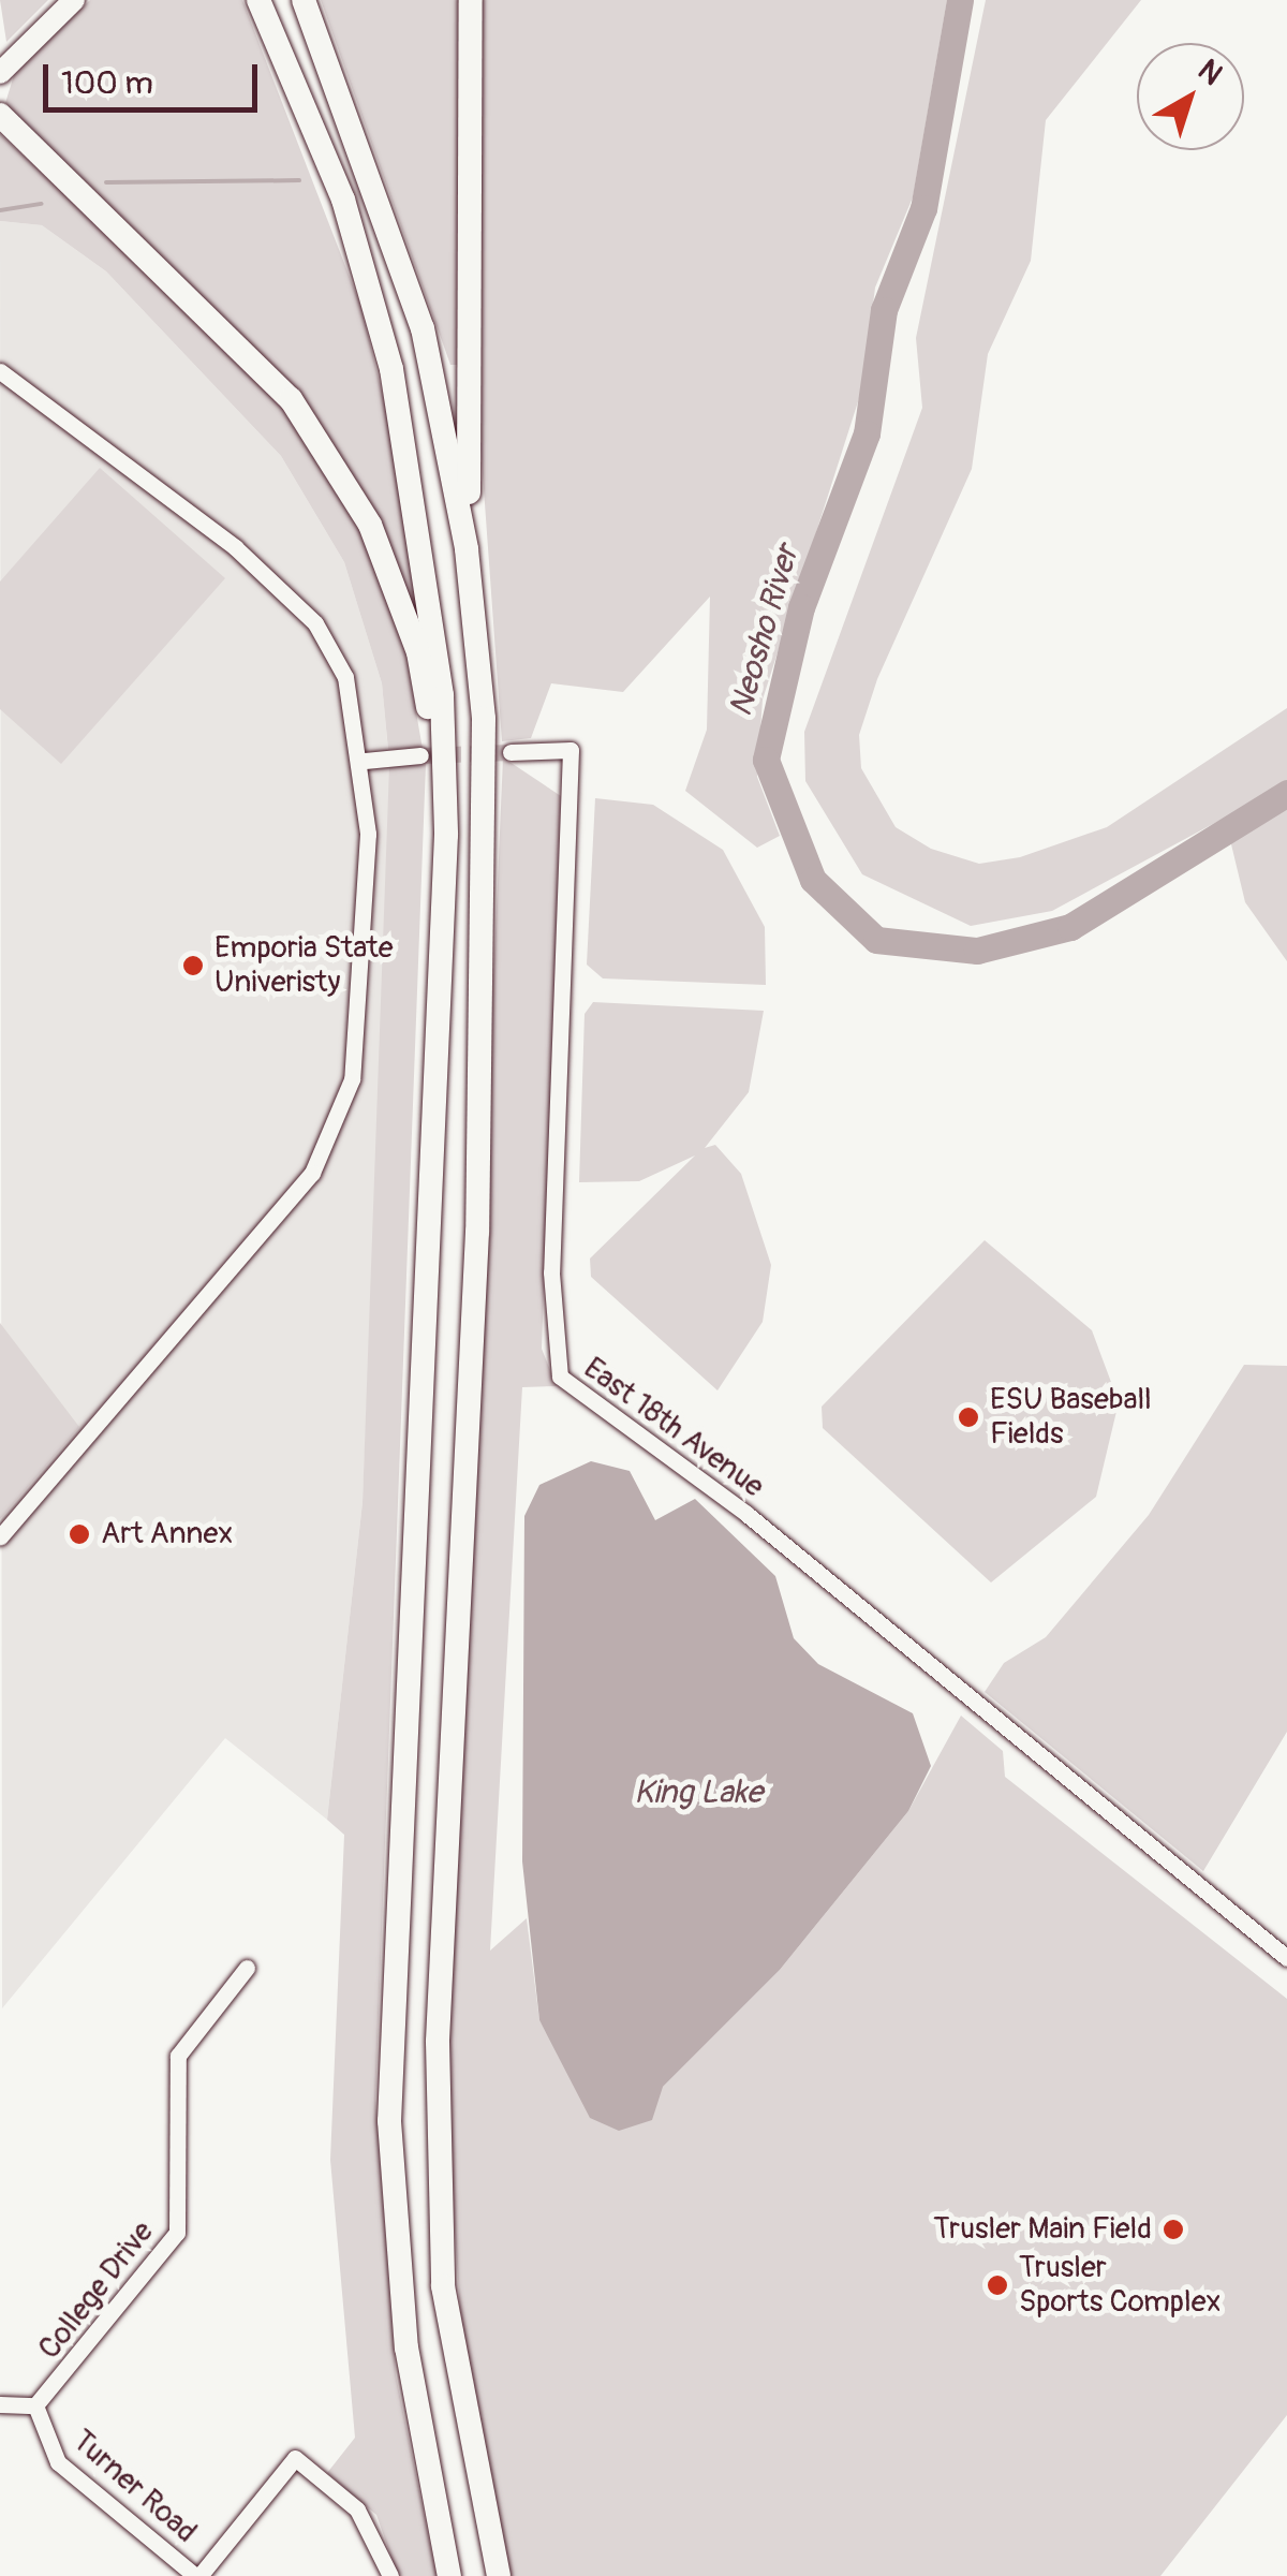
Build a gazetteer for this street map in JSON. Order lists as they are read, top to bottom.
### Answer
{
  "streets": {
    "street": ["East 18th Avenue", "College Drive", "Turner Road"]
  },
  "crossings": [
    ["College Drive", "Turner Road"]
  ],
  "water": ["Neosho River", "King Lake"],
  "places": [
    "Emporia State Univeristy",
    "ESU Baseball Fields",
    "Art Annex",
    "Trusler Main Field",
    "Trusler Sports Complex"
  ],
  "scale_bar": "100 m",
  "north": "top right"
}
